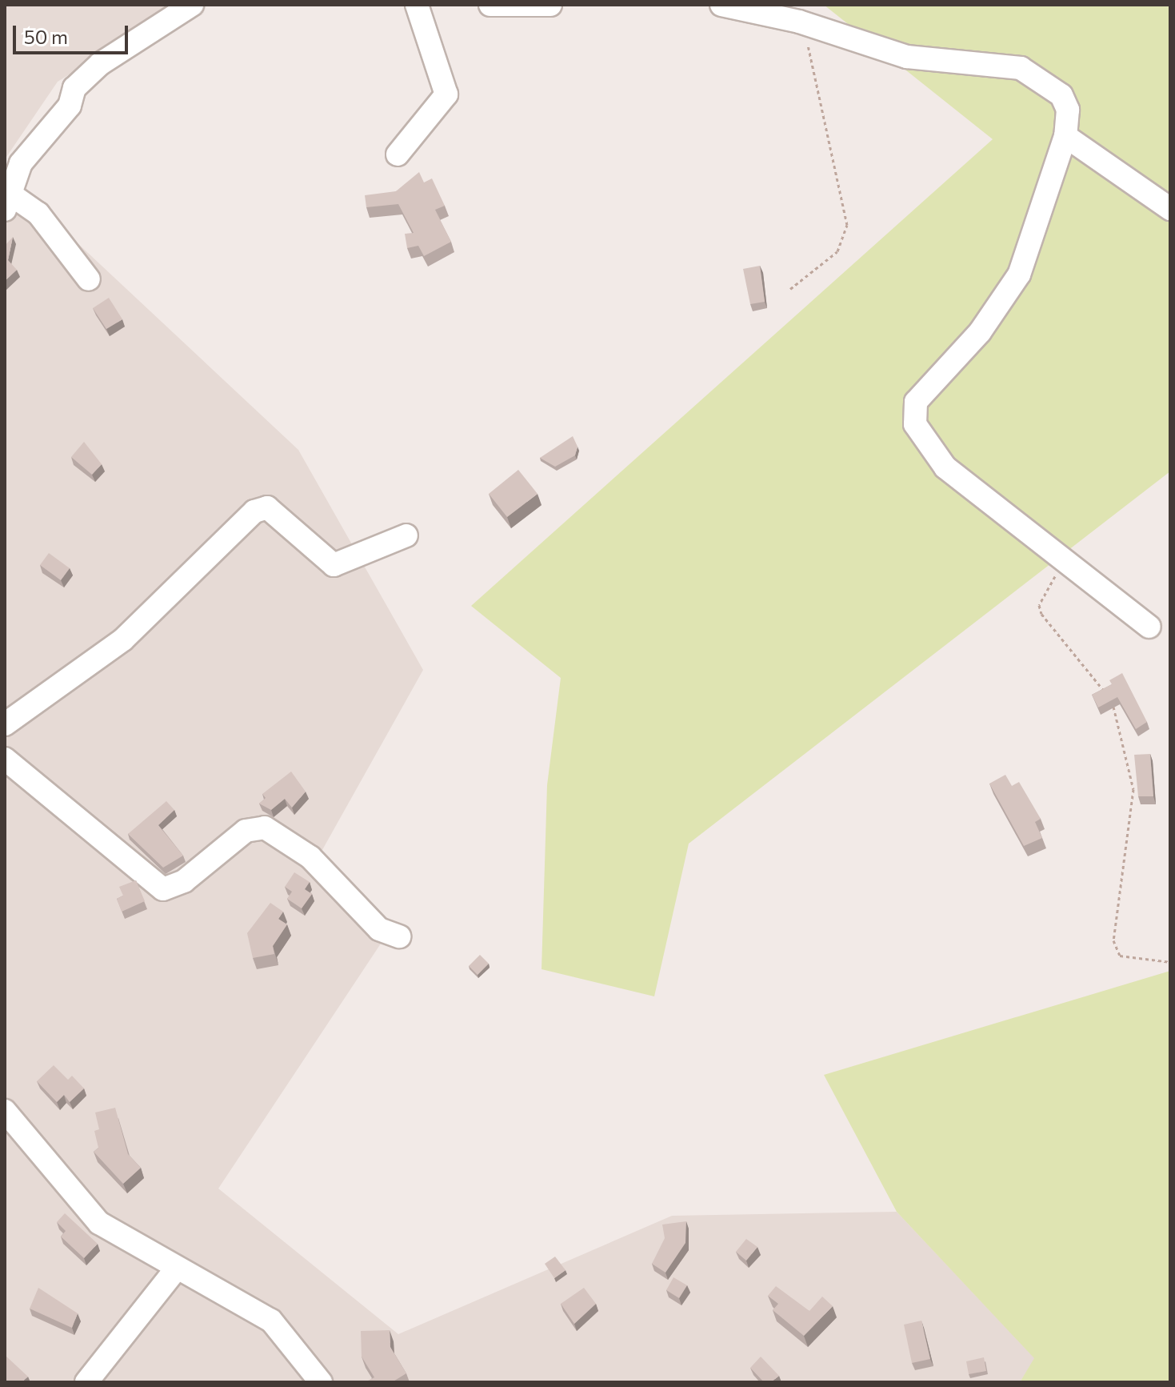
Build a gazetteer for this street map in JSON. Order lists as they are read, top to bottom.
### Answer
{
  "scale_bar": "50 m"
}
